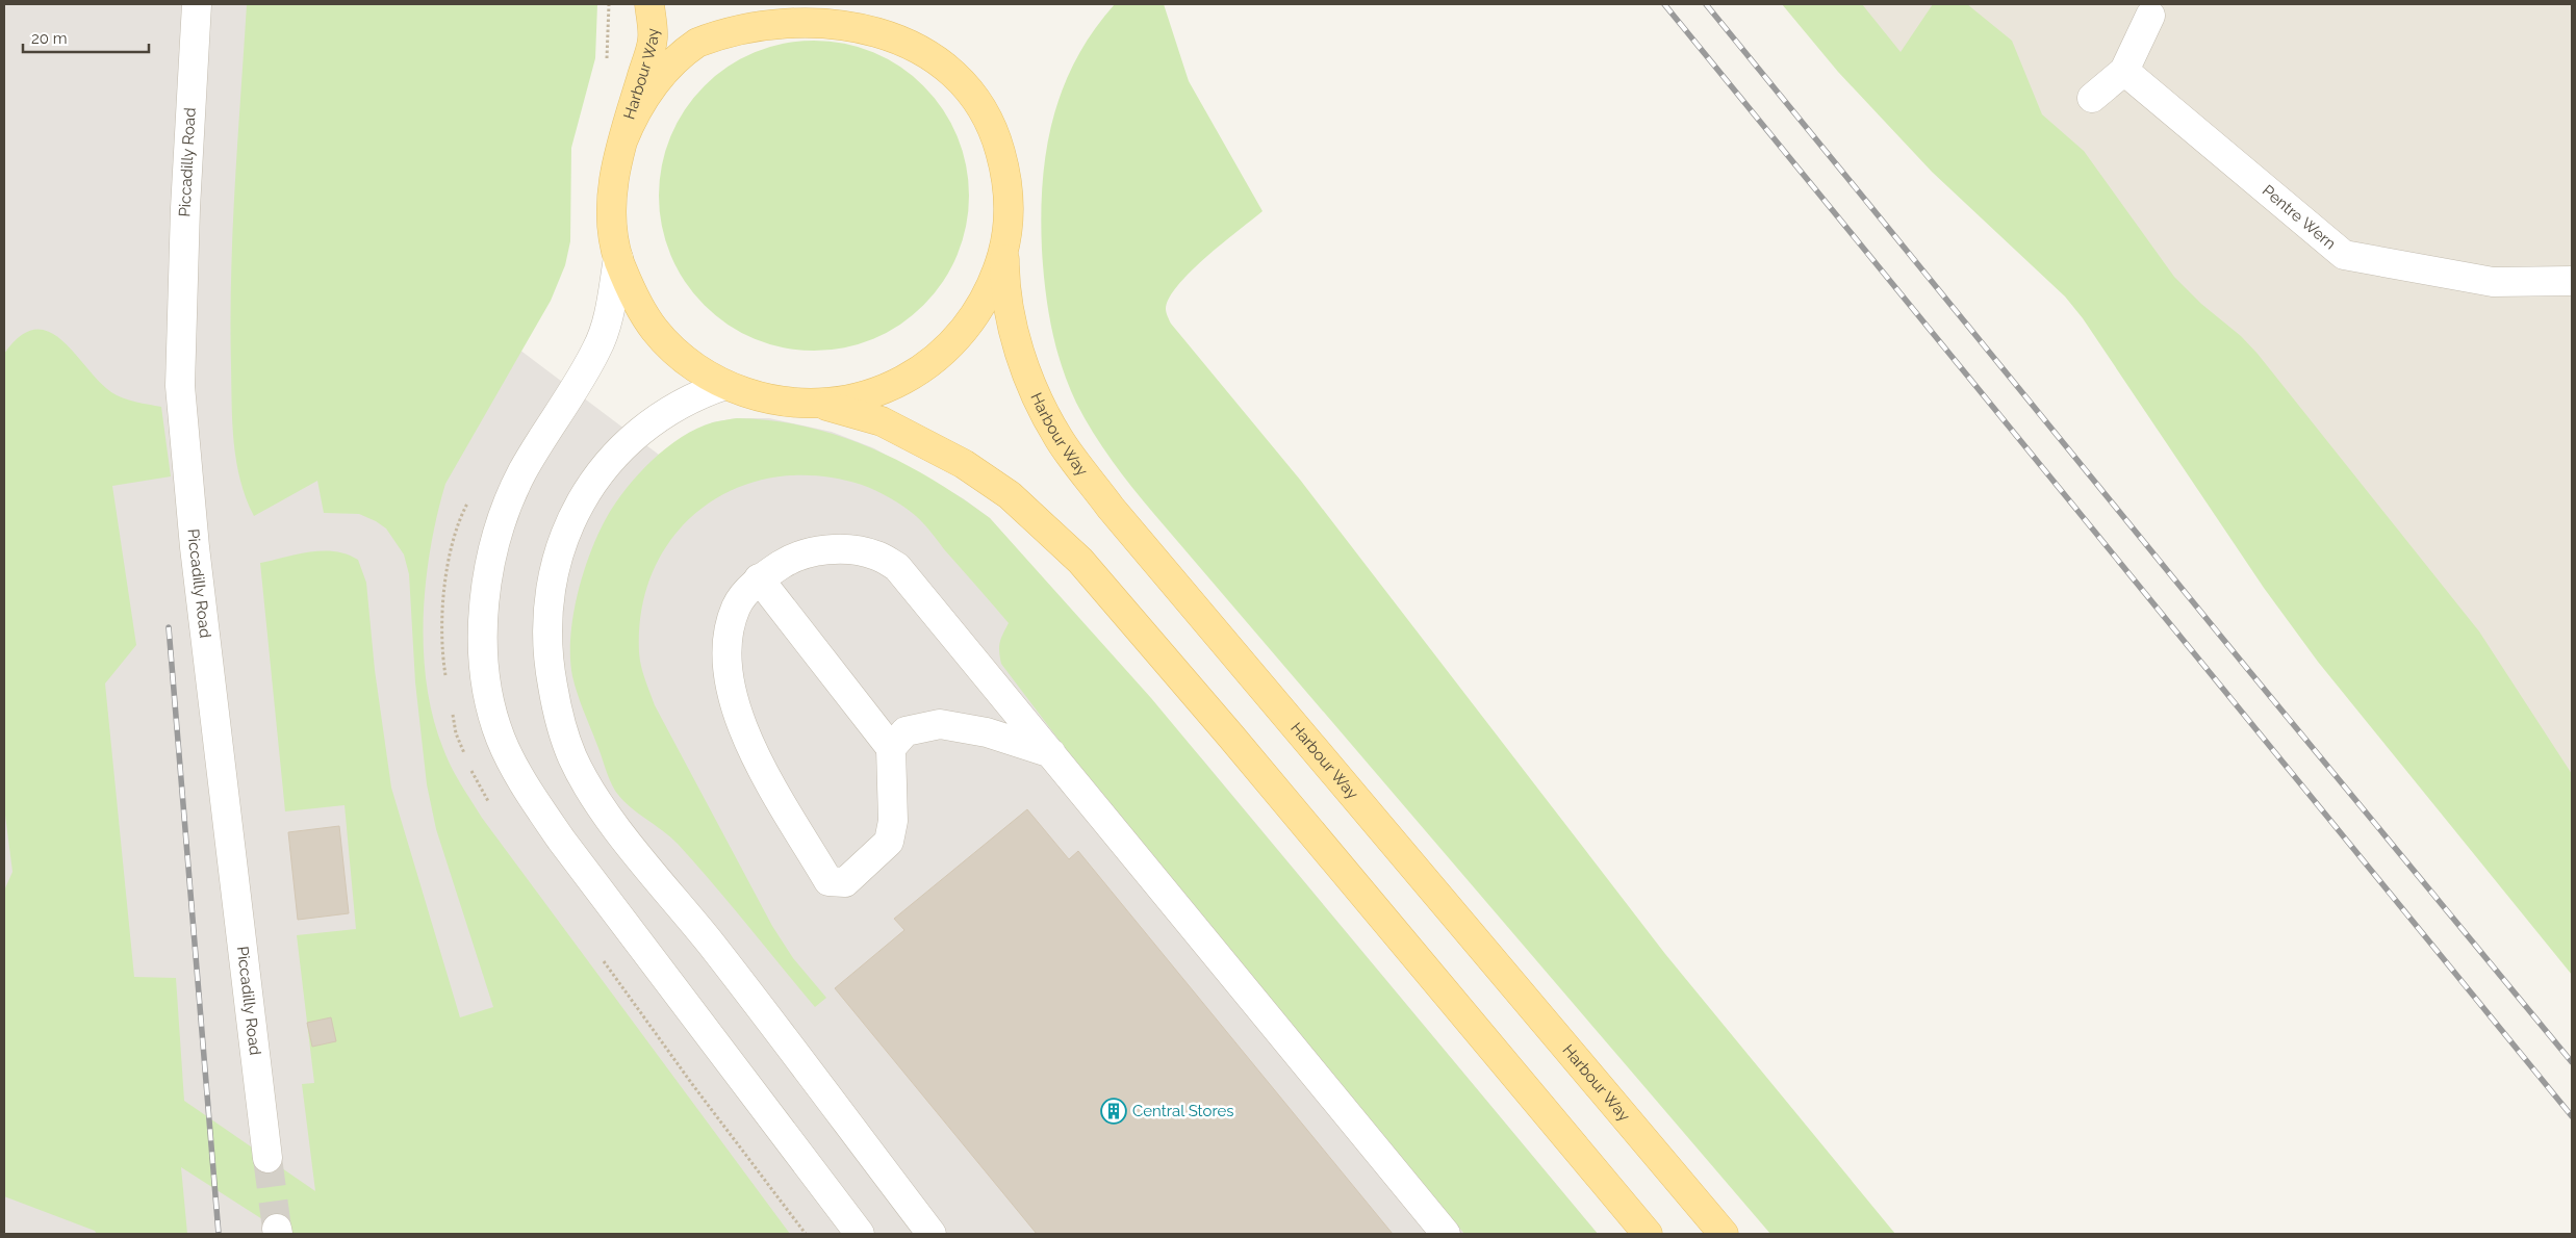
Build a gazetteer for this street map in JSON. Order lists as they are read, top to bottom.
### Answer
{
  "streets": {
    "main road": ["Harbour Way"],
    "street": ["Piccadilly Road", "Pentre Wern"]
  },
  "places": {
    "building": ["Central Stores"]
  },
  "scale_bar": "20 m"
}
